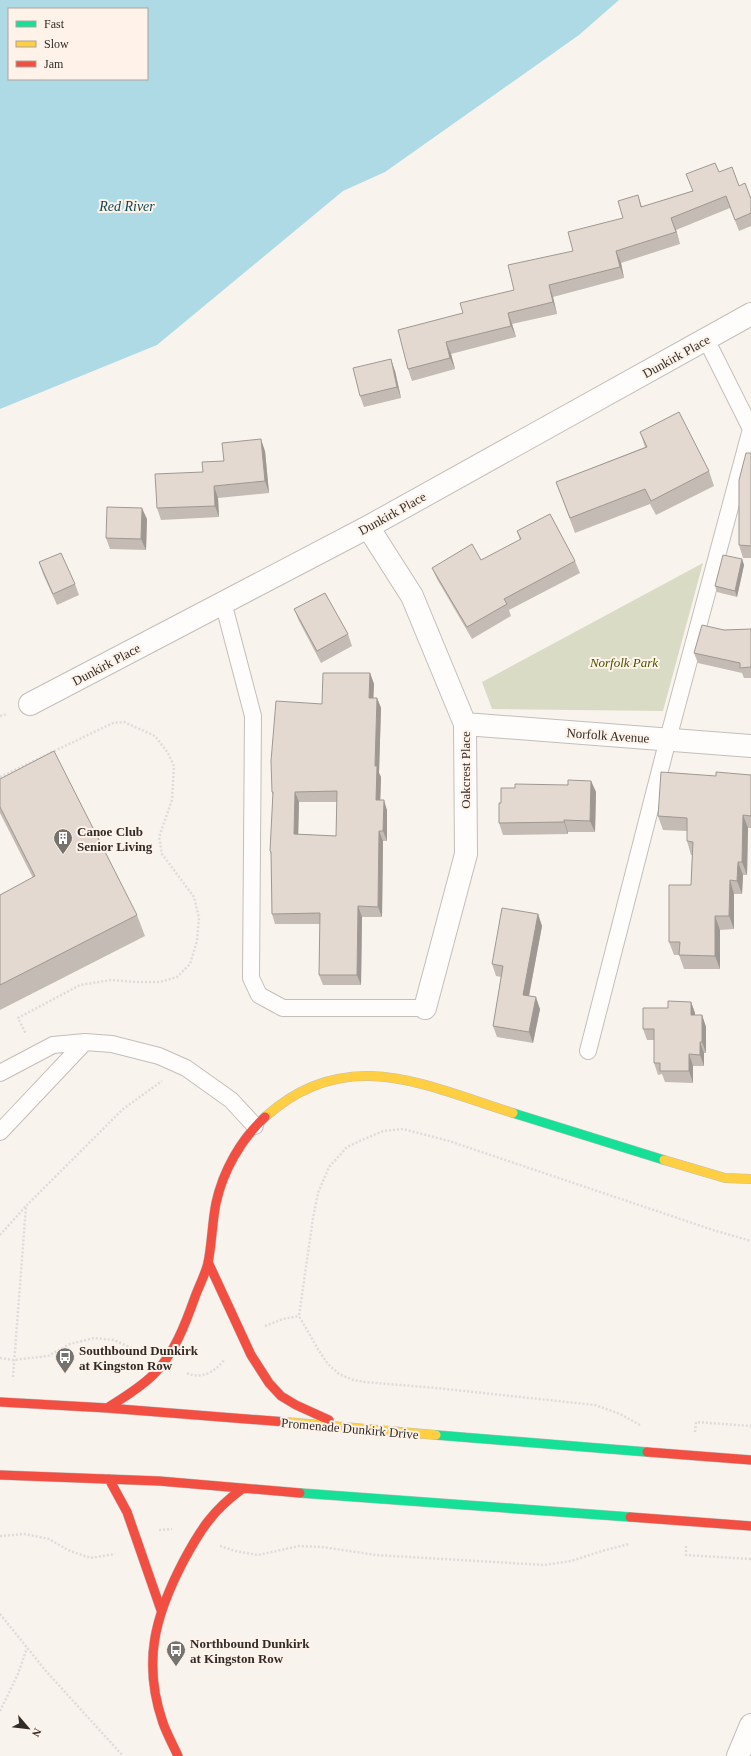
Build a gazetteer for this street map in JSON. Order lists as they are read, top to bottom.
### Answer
{
  "streets": {
    "main road": ["Promenade Dunkirk Drive"],
    "street": ["Dunkirk Place", "Norfolk Avenue", "Oakcrest Place"]
  },
  "crossings": [
    ["Dunkirk Place", "Oakcrest Place"],
    ["Norfolk Avenue", "Oakcrest Place"]
  ],
  "water": ["Red River"],
  "parks": ["Norfolk Park"],
  "places": {
    "building": ["Canoe Club Senior Living"],
    "bus stop": ["Southbound Dunkirk at Kingston Row", "Northbound Dunkirk at Kingston Row"]
  },
  "legend": ["Fast", "Slow", "Jam"],
  "north": "bottom right"
}
